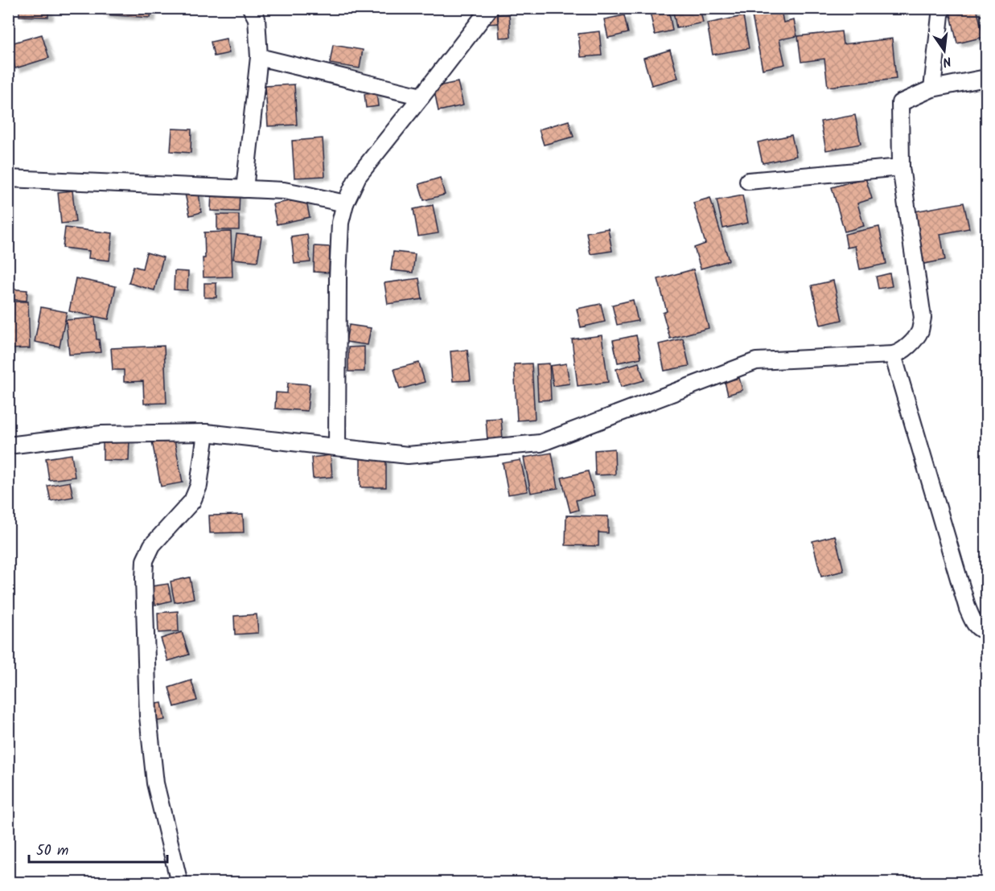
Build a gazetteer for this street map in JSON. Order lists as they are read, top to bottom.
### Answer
{
  "scale_bar": "50 m",
  "north": "bottom"
}
